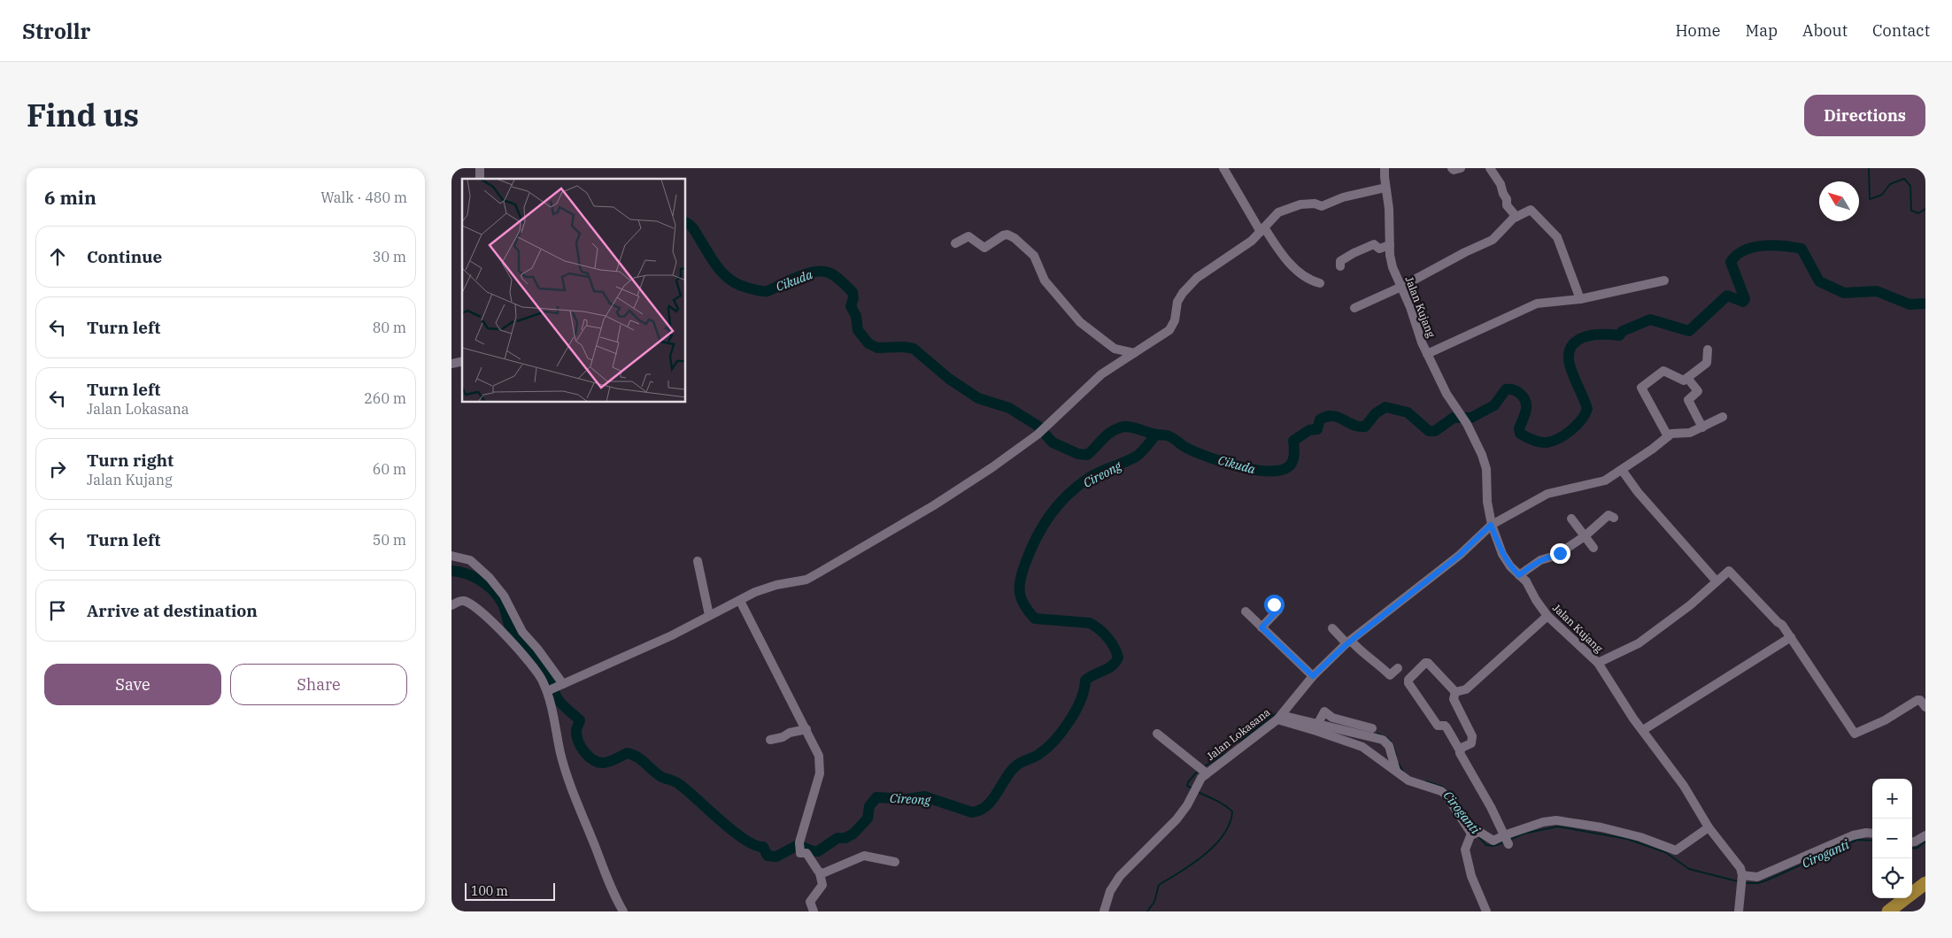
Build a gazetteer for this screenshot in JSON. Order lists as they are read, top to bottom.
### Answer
{
  "streets": {
    "street": ["Jalan Kujang", "Jalan Lokasana"]
  },
  "crossings": [
    ["Jalan Kujang", "Jalan Lokasana"]
  ],
  "water": ["Cikuda", "Cireong", "Ciroganti"],
  "scale_bar": "100 m",
  "north": "top left",
  "page": {
    "header": "Strollr",
    "nav": [
      "Home",
      "Map",
      "About",
      "Contact"
    ],
    "title": "Find us",
    "buttons": [
      "Directions",
      ["Save", "Share"]
    ],
    "heading": ["6 min", "Walk · 480 m"],
    "list": [
      ["Continue", "30 m"],
      ["Turn left", "80 m"],
      ["Turn left", "Jalan Lokasana", "260 m"],
      ["Turn right", "Jalan Kujang", "60 m"],
      ["Turn left", "50 m"],
      "Arrive at destination"
    ],
    "map_buttons": ["+", "−"],
    "scale": "100 m"
  }
}
